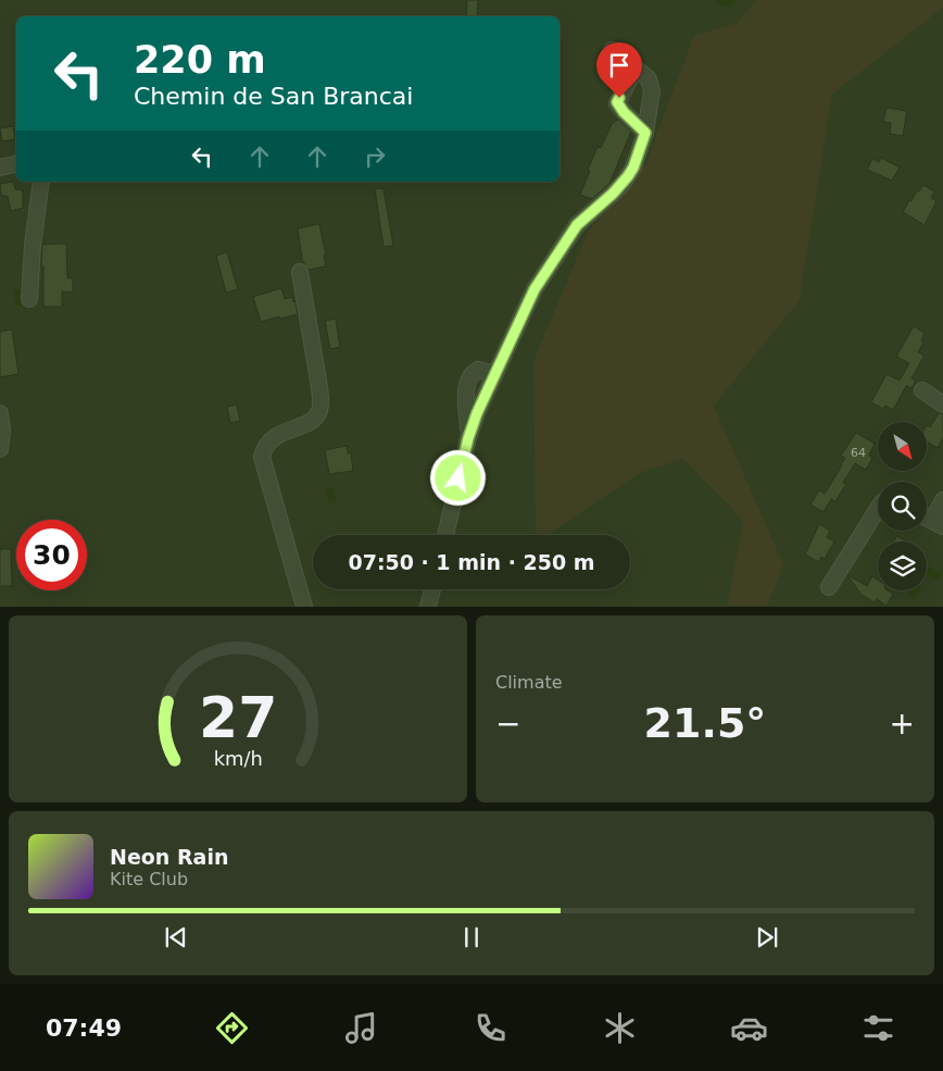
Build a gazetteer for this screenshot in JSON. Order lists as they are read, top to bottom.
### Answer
{
  "house_numbers": ["64"],
  "north": "bottom right",
  "page": {
    "turn": ["220 m", "Chemin de San Brancai"],
    "limit": "30",
    "trip": "07:50 · 1 min · 250 m",
    "tile": "Climate",
    "heat": ["−", "21.5°", "+"],
    "song": ["Neon Rain", "Kite Club"],
    "tabs": "07:49",
    "gauge": ["27", "km/h"]
  }
}
